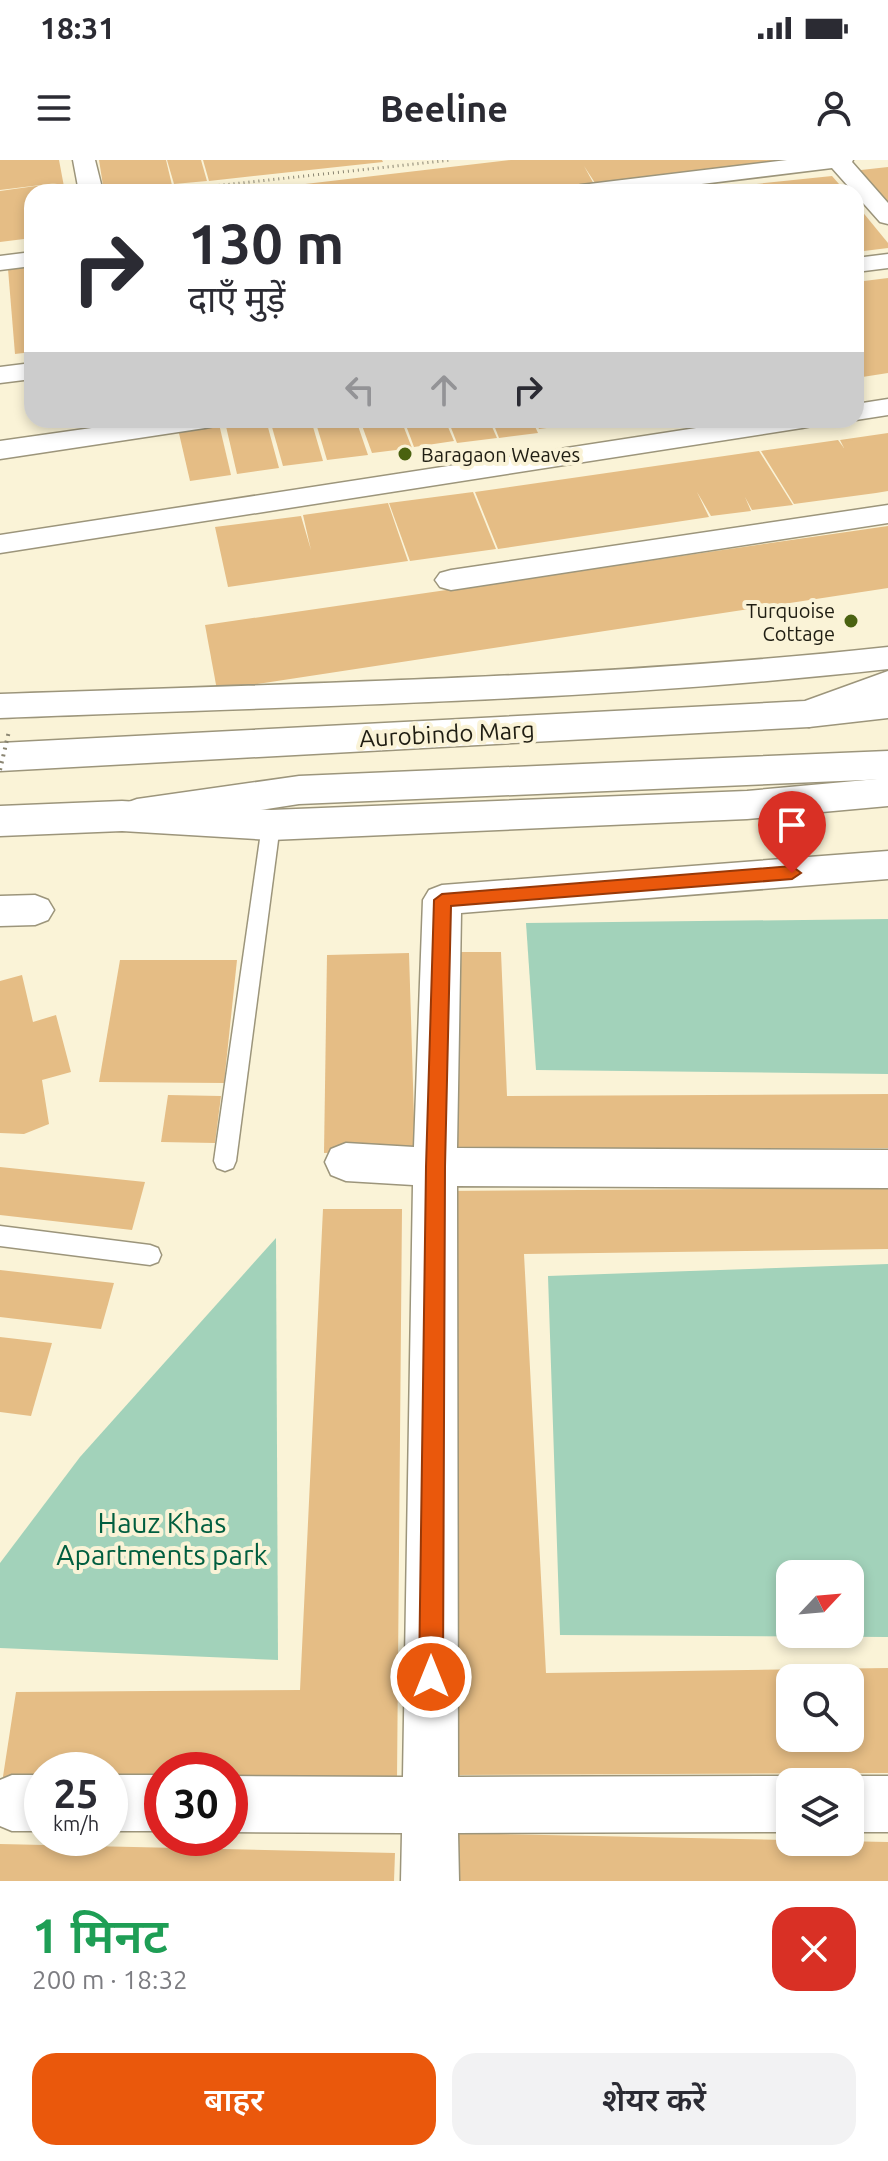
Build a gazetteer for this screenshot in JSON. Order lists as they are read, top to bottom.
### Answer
{
  "streets": {
    "main road": ["Aurobindo Marg"]
  },
  "parks": ["Hauz Khas Apartments park"],
  "places": ["Baragaon Weaves", "Turquoise Cottage"],
  "north": "top right",
  "page": {
    "status": "18:31",
    "header": "Beeline",
    "turn": ["130 m", "दाएँ मुड़ें"],
    "speed": "25 km/h",
    "limit": "30",
    "heading": ["1 मिनट", "200 m · 18:32"],
    "buttons": ["बाहर", "शेयर करें"]
  }
}
